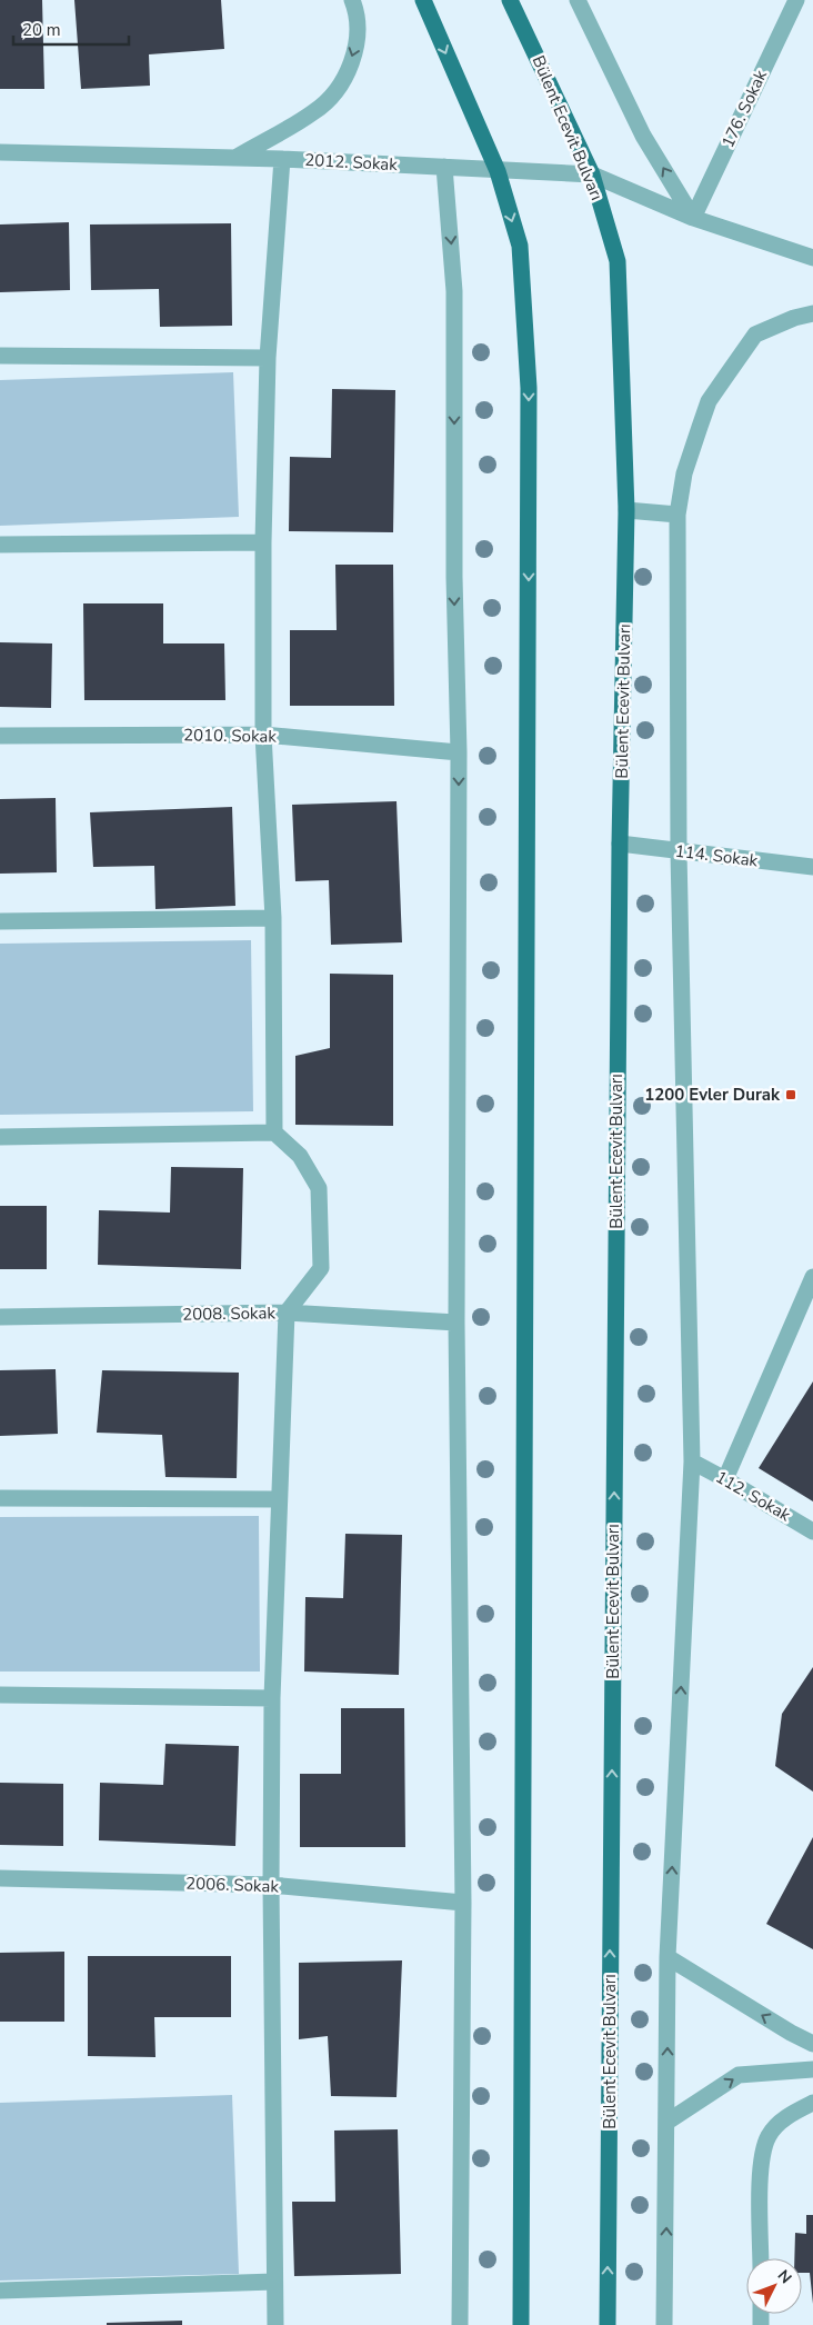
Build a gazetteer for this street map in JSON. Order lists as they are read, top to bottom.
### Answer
{
  "streets": {
    "main road": ["Bülent Ecevit Bulvarı"],
    "street": [
      "176. Sokak",
      "2012. Sokak",
      "2010. Sokak",
      "114. Sokak",
      "2008. Sokak",
      "112. Sokak",
      "2006. Sokak"
    ]
  },
  "crossings": [
    ["176. Sokak", "2012. Sokak"],
    ["Bülent Ecevit Bulvarı", "2012. Sokak"],
    ["Bülent Ecevit Bulvarı", "114. Sokak"]
  ],
  "places": {
    "transit": ["1200 Evler Durak"]
  },
  "scale_bar": "20 m",
  "north": "top right"
}
